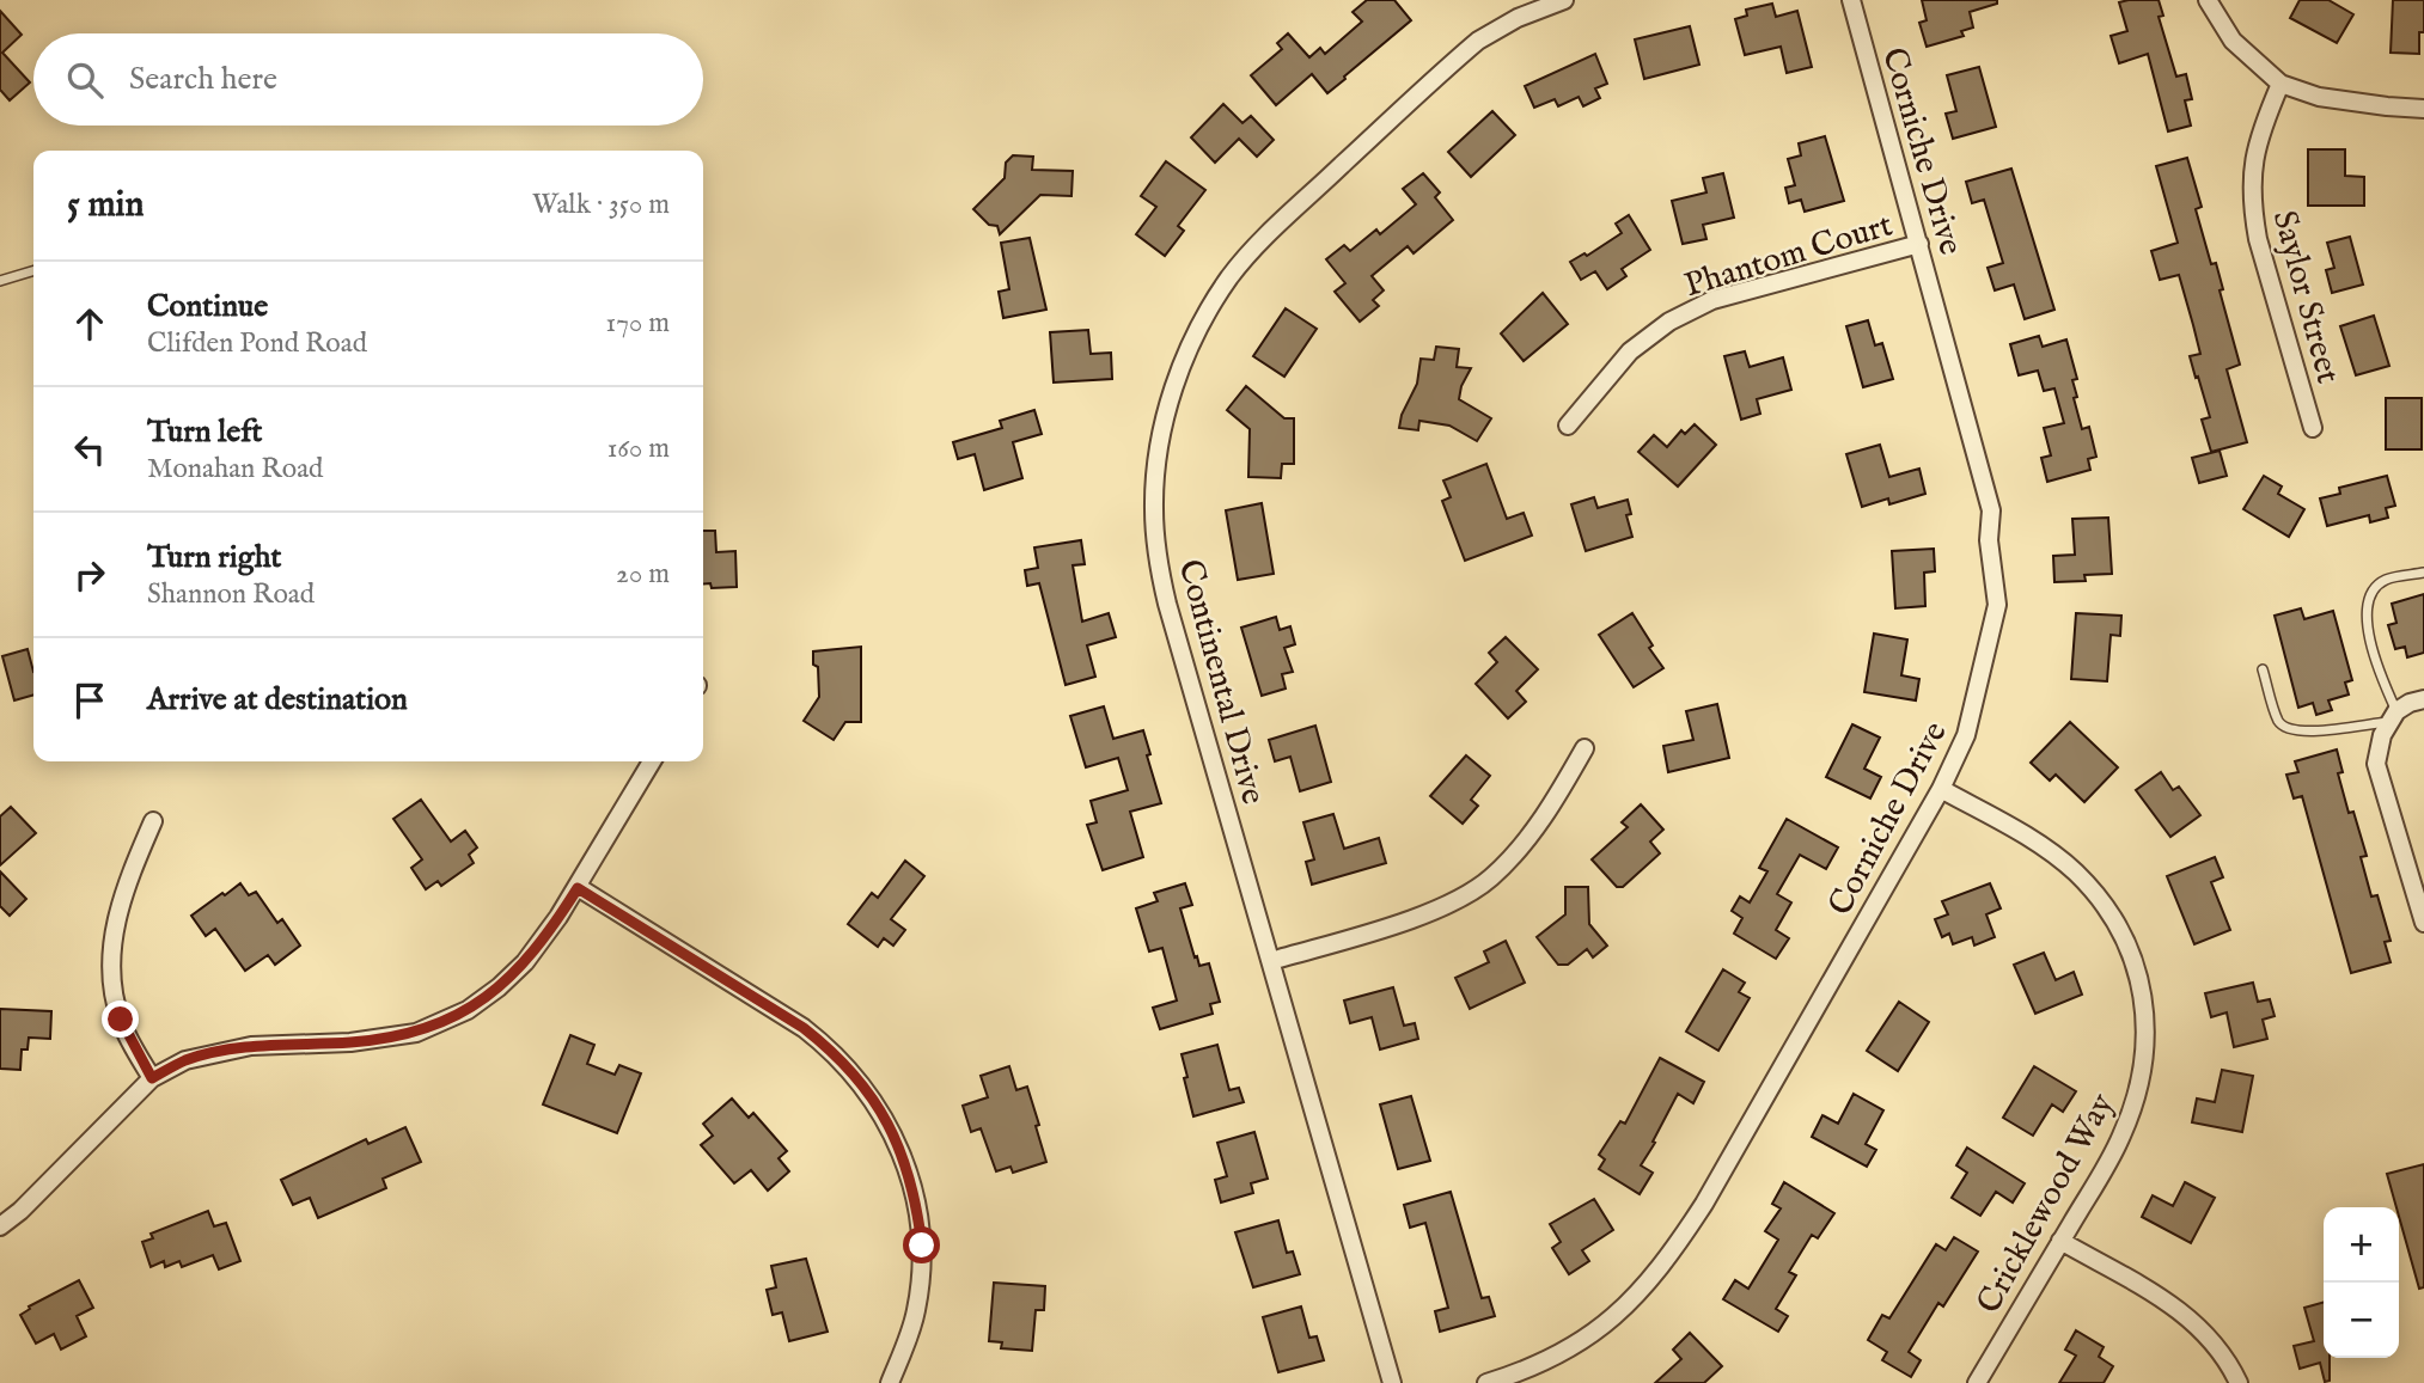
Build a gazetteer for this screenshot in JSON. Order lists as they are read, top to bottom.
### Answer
{
  "streets": {
    "street": [
      "Corniche Drive",
      "Phantom Court",
      "Saylor Street",
      "Continental Drive",
      "Cricklewood Way"
    ]
  },
  "crossings": [
    ["Corniche Drive", "Phantom Court"],
    ["Corniche Drive", "Cricklewood Way"]
  ],
  "page": {
    "search": "Search here",
    "heading": ["5 min", "Walk · 350 m"],
    "list": [
      ["Continue", "Clifden Pond Road", "170 m"],
      ["Turn left", "Monahan Road", "160 m"],
      ["Turn right", "Shannon Road", "20 m"],
      "Arrive at destination"
    ],
    "map_buttons": ["+", "−"]
  }
}
